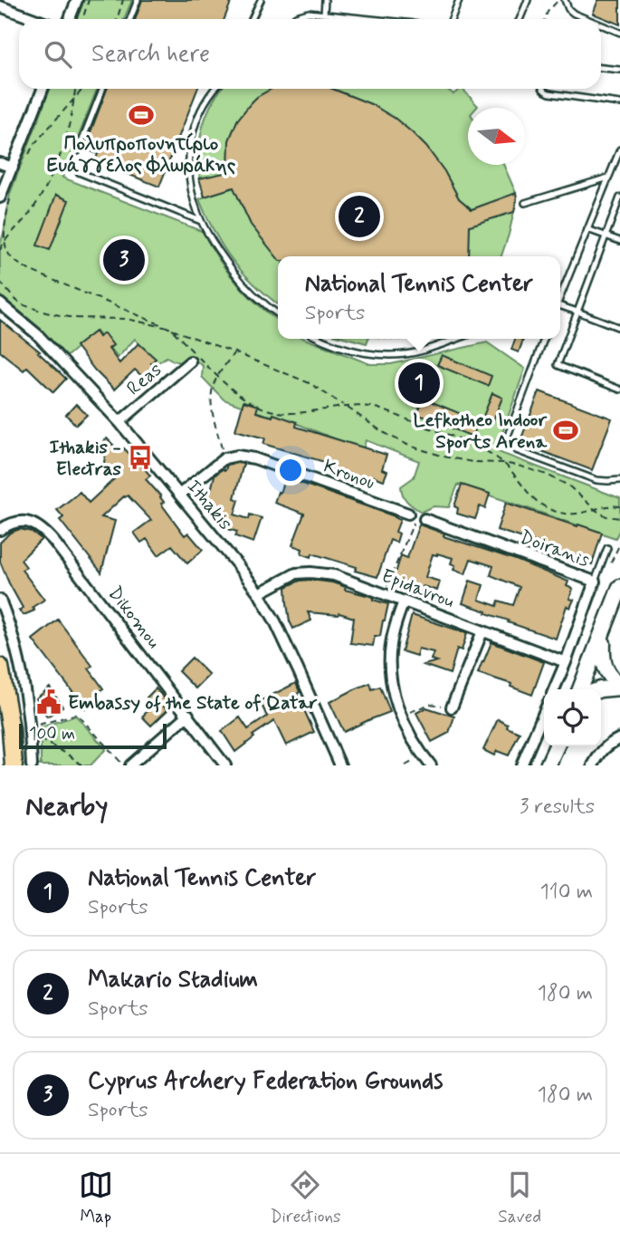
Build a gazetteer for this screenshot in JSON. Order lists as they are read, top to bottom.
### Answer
{
  "streets": {
    "street": [
      "Reas",
      "Kronou",
      "Ithakis",
      "Doiranis",
      "Epidavrou",
      "Dikomou"
    ]
  },
  "crossings": [
    ["Reas", "Ithakis"],
    ["Kronou", "Doiranis"],
    ["Ithakis", "Epidavrou"],
    ["Doiranis", "Epidavrou"]
  ],
  "places": {
    "sports": ["Πολυπροπονητίριο Ευάγγελος Φλωράκης", "Lefkotheo Indoor Sports Arena"],
    "bus stop": ["Ithakis - Electras"],
    "public building": ["Embassy of the State of Qatar"]
  },
  "scale_bar": "100 m",
  "north": "right",
  "page": {
    "search": "Search here",
    "pins": ["2", "3", "1"],
    "popup": ["National Tennis Center", "Sports"],
    "scale": "100 m",
    "heading": ["Nearby", "3 results"],
    "list": [
      {
        "mark": "1",
        "name": "National Tennis Center",
        "note": "Sports",
        "value": "110 m"
      },
      {
        "mark": "2",
        "name": "Makario Stadium",
        "note": "Sports",
        "value": "180 m"
      },
      {
        "mark": "3",
        "name": "Cyprus Archery Federation Grounds",
        "note": "Sports",
        "value": "180 m"
      }
    ],
    "nav": ["Map", "Directions", "Saved"]
  }
}
